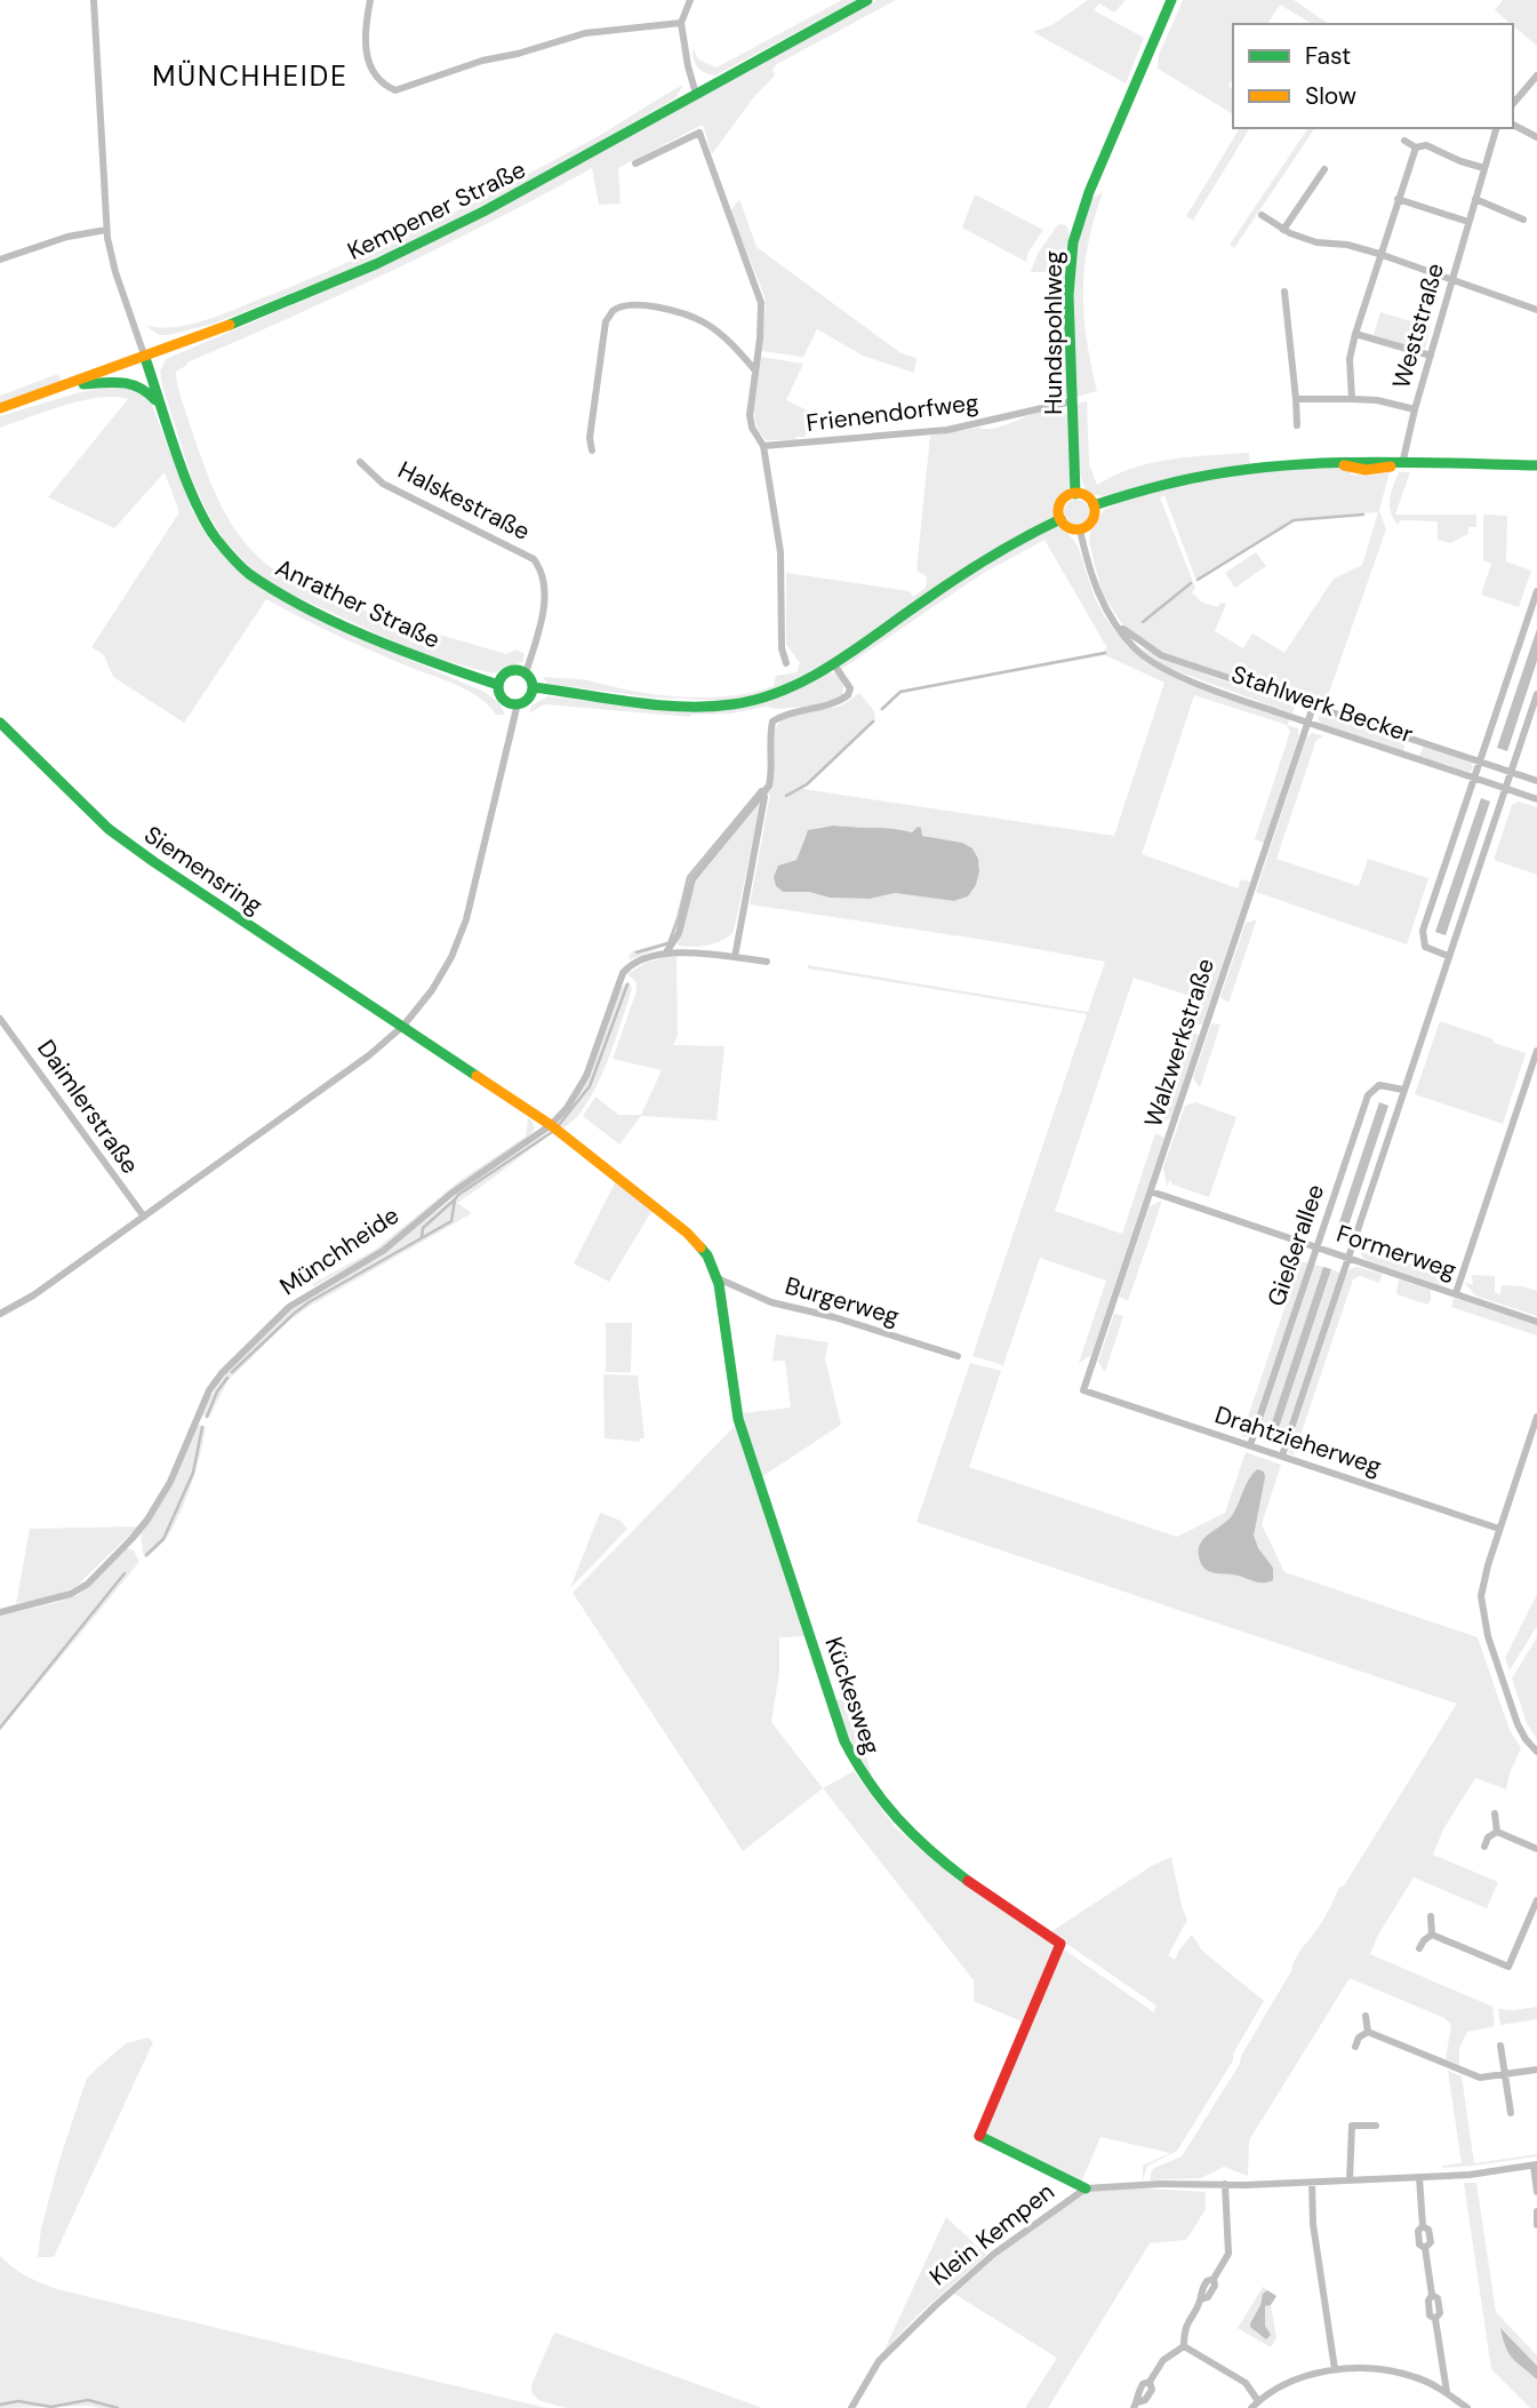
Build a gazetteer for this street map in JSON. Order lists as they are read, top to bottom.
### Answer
{
  "streets": {
    "street": [
      "Kempener Straße",
      "Weststraße",
      "Hundspohlweg",
      "Frienendorfweg",
      "Halskestraße",
      "Anrather Straße",
      "Stahlwerk Becker",
      "Siemensring",
      "Walzwerkstraße",
      "Daimlerstraße",
      "Gießerallee",
      "Münchheide",
      "Formerweg",
      "Burgerweg",
      "Drahtzieherweg",
      "Kückesweg",
      "Klein Kempen"
    ]
  },
  "crossings": [
    ["Kempener Straße", "Anrather Straße"],
    ["Hundspohlweg", "Frienendorfweg"],
    ["Hundspohlweg", "Stahlwerk Becker"],
    ["Halskestraße", "Anrather Straße"],
    ["Stahlwerk Becker", "Walzwerkstraße"],
    ["Siemensring", "Münchheide"],
    ["Siemensring", "Kückesweg"],
    ["Walzwerkstraße", "Formerweg"],
    ["Walzwerkstraße", "Drahtzieherweg"],
    ["Gießerallee", "Formerweg"],
    ["Gießerallee", "Drahtzieherweg"],
    ["Münchheide", "Kückesweg"],
    ["Burgerweg", "Kückesweg"],
    ["Kückesweg", "Klein Kempen"]
  ],
  "districts": ["MÜNCHHEIDE"],
  "legend": ["Fast", "Slow"]
}
